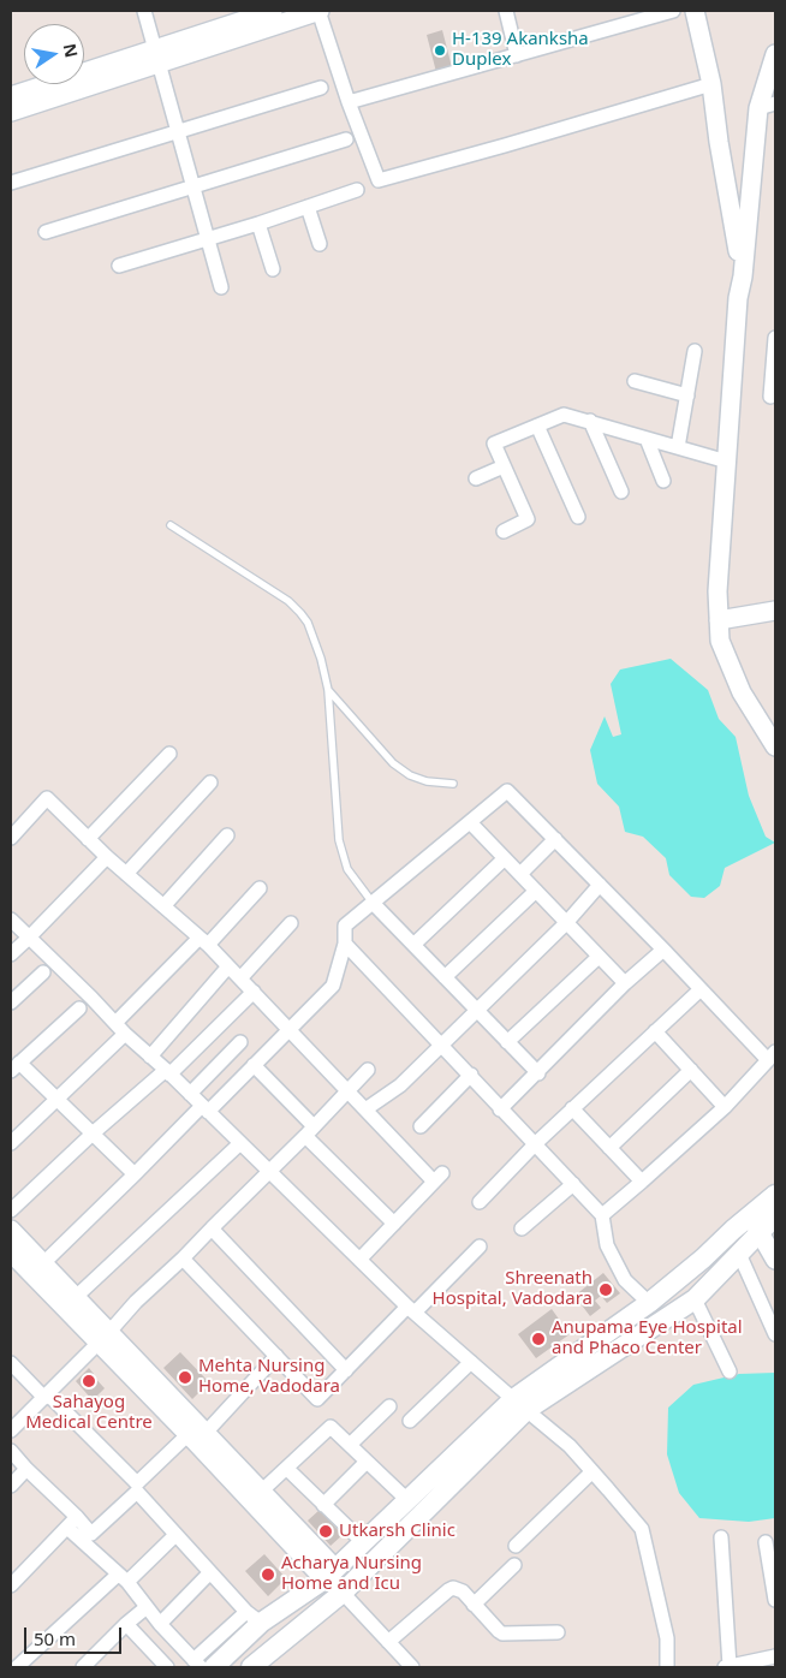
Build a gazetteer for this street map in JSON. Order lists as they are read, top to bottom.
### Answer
{
  "places": [
    "H-139 Akanksha Duplex",
    "Shreenath Hospital, Vadodara",
    "Anupama Eye Hospital and Phaco Center",
    "Mehta Nursing Home, Vadodara",
    "Sahayog Medical Centre",
    "Utkarsh Clinic",
    "Acharya Nursing Home and Icu"
  ],
  "scale_bar": "50 m",
  "north": "right"
}
